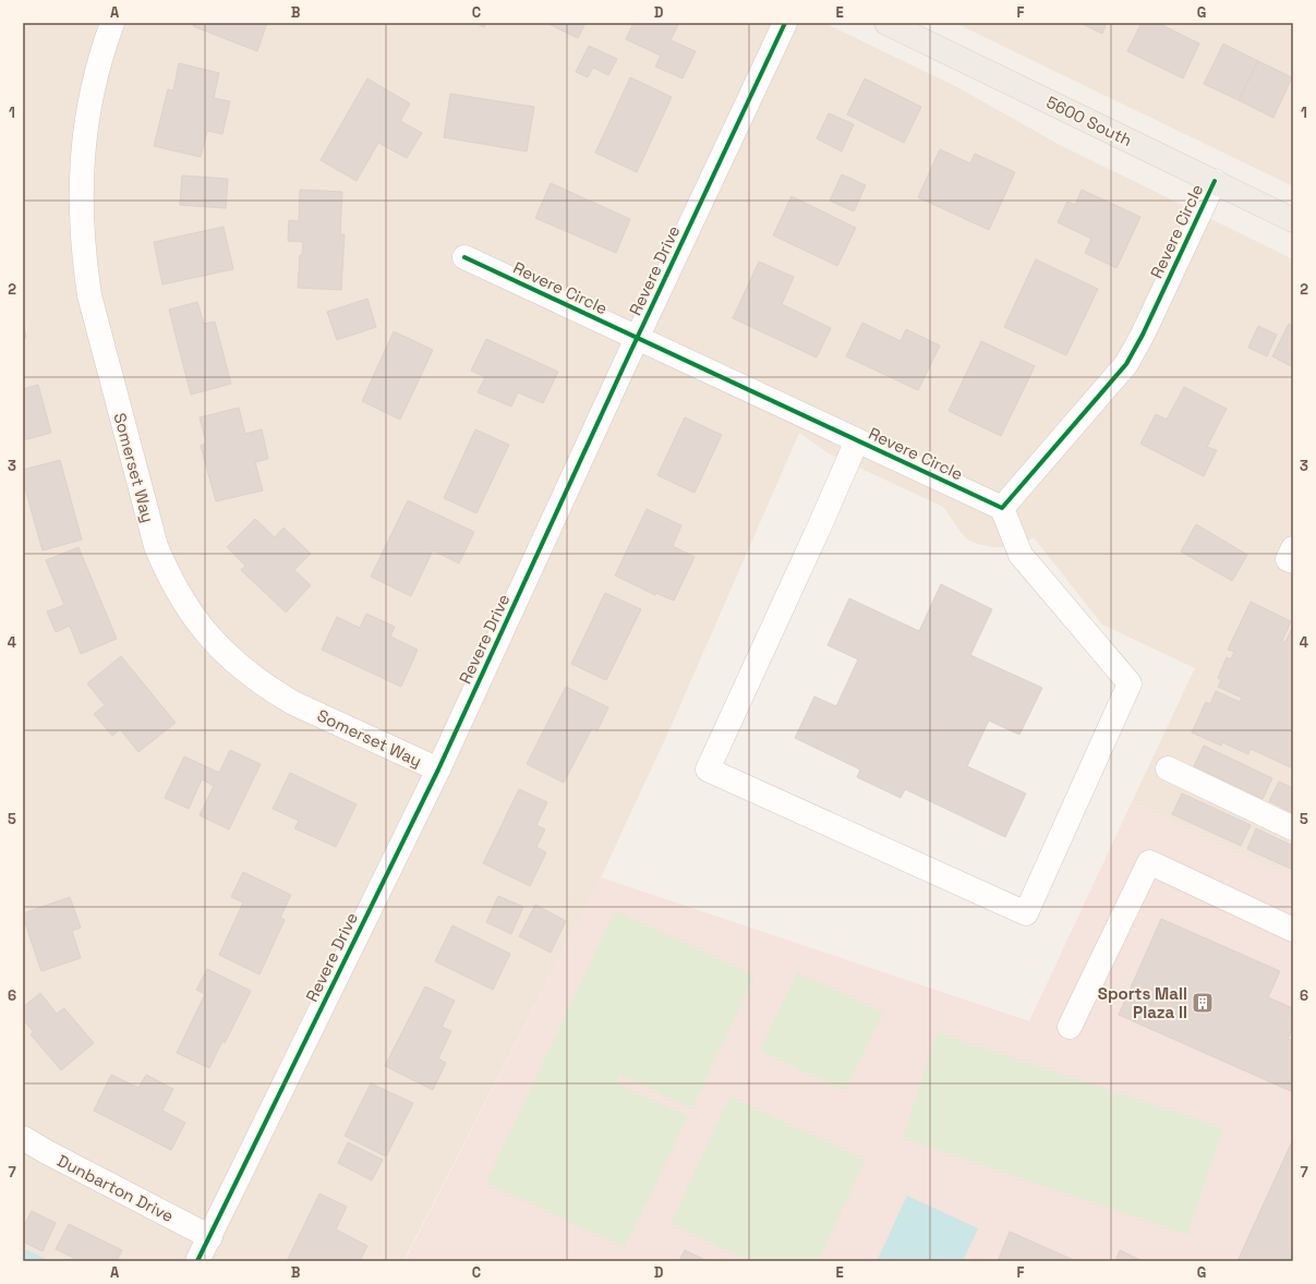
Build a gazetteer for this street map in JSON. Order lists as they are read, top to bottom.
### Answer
{
  "streets": {
    "main road": ["5600 South"],
    "street": [
      "Revere Circle",
      "Revere Drive",
      "Somerset Way",
      "Dunbarton Drive"
    ]
  },
  "crossings": [
    ["5600 South", "Revere Circle"],
    ["Revere Circle", "Revere Drive"],
    ["Revere Drive", "Somerset Way"],
    ["Revere Drive", "Dunbarton Drive"]
  ],
  "places": {
    "building": ["Sports Mall Plaza II"]
  },
  "grid": {
    "columns": [
      "A",
      "B",
      "C",
      "D",
      "E",
      "F",
      "G"
    ],
    "rows": [
      "1",
      "2",
      "3",
      "4",
      "5",
      "6",
      "7"
    ]
  }
}
